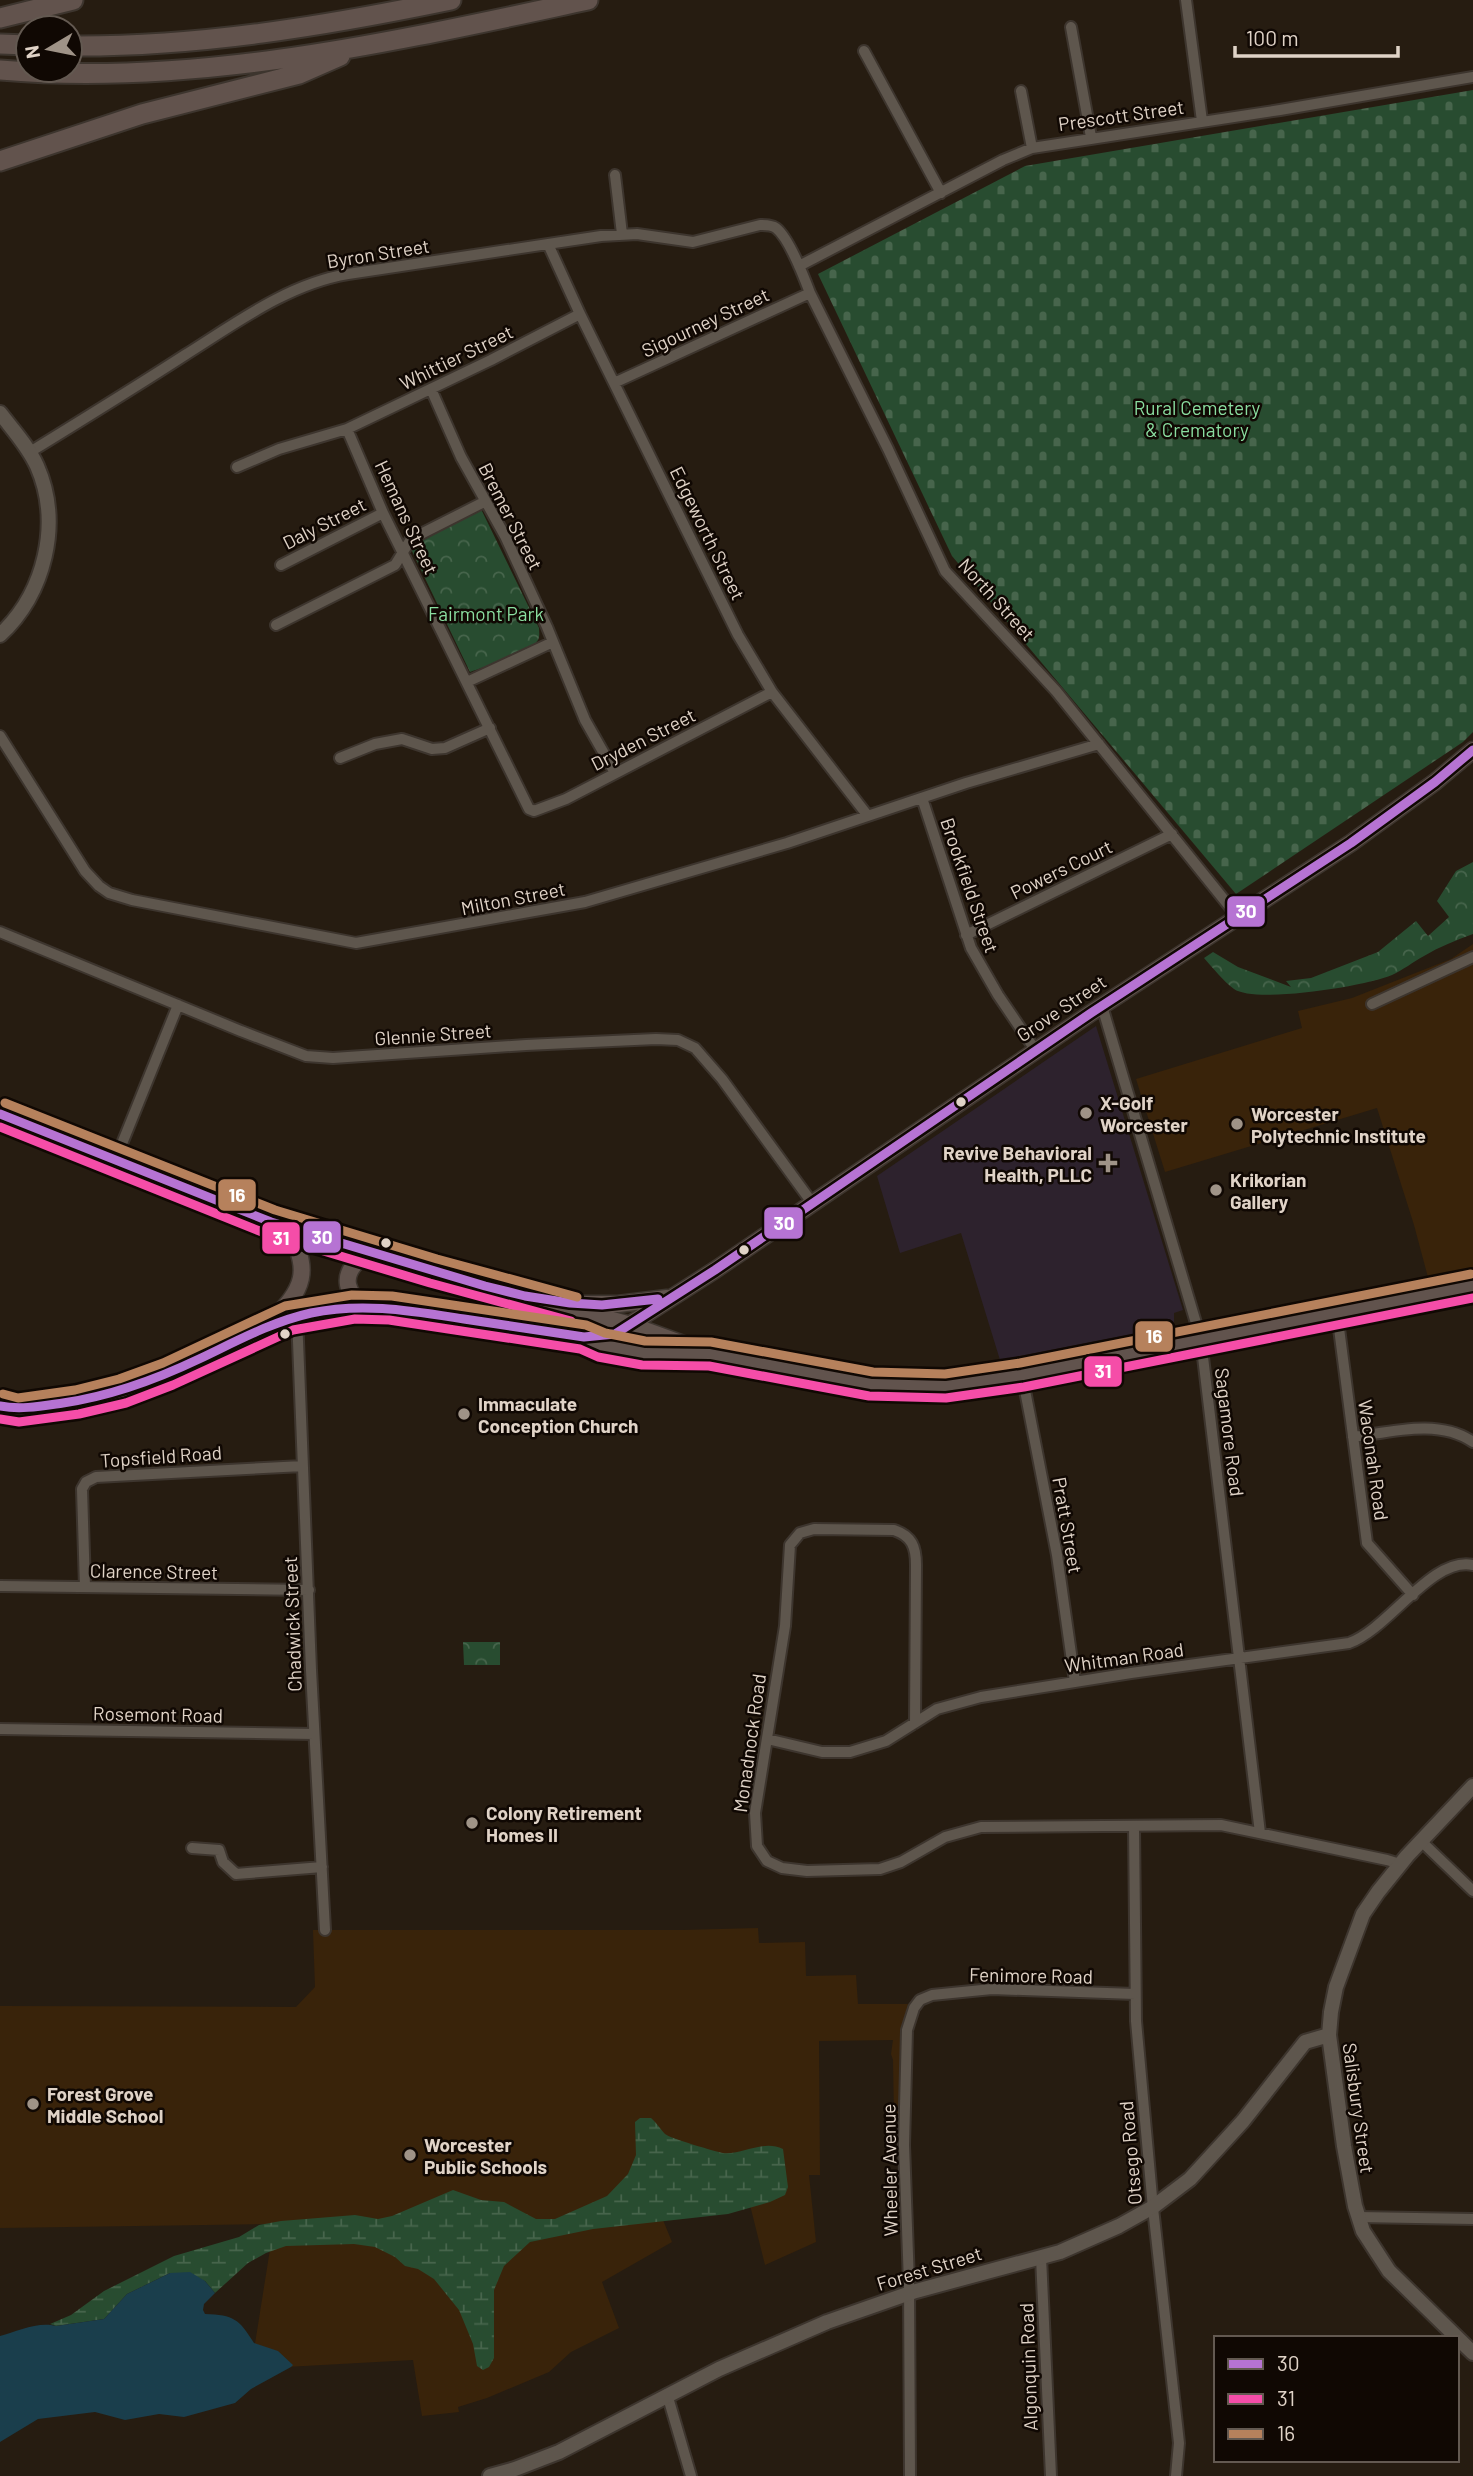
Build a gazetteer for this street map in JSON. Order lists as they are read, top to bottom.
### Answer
{
  "streets": {
    "main road": ["Grove Street", "Salisbury Street", "Forest Street"],
    "street": [
      "Prescott Street",
      "Byron Street",
      "Sigourney Street",
      "Whittier Street",
      "Bremer Street",
      "Hemans Street",
      "Daly Street",
      "Edgeworth Street",
      "North Street",
      "Dryden Street",
      "Powers Court",
      "Brookfield Street",
      "Milton Street",
      "Glennie Street",
      "Sagamore Road",
      "Topsfield Road",
      "Waconah Road",
      "Pratt Street",
      "Clarence Street",
      "Chadwick Street",
      "Whitman Road",
      "Rosemont Road",
      "Monadnock Road",
      "Fenimore Road",
      "Otsego Road",
      "Wheeler Avenue",
      "Algonquin Road"
    ]
  },
  "crossings": [
    ["Prescott Street", "North Street"],
    ["Byron Street", "Edgeworth Street"],
    ["Byron Street", "North Street"],
    ["Sigourney Street", "Edgeworth Street"],
    ["Sigourney Street", "North Street"],
    ["Whittier Street", "Bremer Street"],
    ["Whittier Street", "Hemans Street"],
    ["Whittier Street", "Edgeworth Street"],
    ["Bremer Street", "Dryden Street"],
    ["Hemans Street", "Daly Street"],
    ["Hemans Street", "Dryden Street"],
    ["Edgeworth Street", "Dryden Street"],
    ["Edgeworth Street", "Milton Street"],
    ["North Street", "Powers Court"],
    ["North Street", "Milton Street"],
    ["North Street", "Grove Street"],
    ["Powers Court", "Brookfield Street"],
    ["Brookfield Street", "Milton Street"],
    ["Brookfield Street", "Grove Street"],
    ["Grove Street", "Glennie Street"],
    ["Grove Street", "Sagamore Road"],
    ["Grove Street", "Chadwick Street"],
    ["Sagamore Road", "Whitman Road"],
    ["Sagamore Road", "Monadnock Road"],
    ["Topsfield Road", "Clarence Street"],
    ["Topsfield Road", "Chadwick Street"],
    ["Waconah Road", "Whitman Road"],
    ["Pratt Street", "Whitman Road"],
    ["Clarence Street", "Chadwick Street"],
    ["Chadwick Street", "Rosemont Road"],
    ["Whitman Road", "Monadnock Road"],
    ["Monadnock Road", "Salisbury Street"],
    ["Monadnock Road", "Otsego Road"],
    ["Fenimore Road", "Otsego Road"],
    ["Fenimore Road", "Wheeler Avenue"],
    ["Salisbury Street", "Forest Street"],
    ["Otsego Road", "Forest Street"],
    ["Wheeler Avenue", "Forest Street"],
    ["Forest Street", "Algonquin Road"]
  ],
  "parks": ["Rural Cemetery & Crematory", "Fairmont Park"],
  "places": {
    "other": [
      "X-Golf Worcester",
      "Worcester Polytechnic Institute",
      "Krikorian Gallery",
      "Immaculate Conception Church",
      "Colony Retirement Homes II",
      "Forest Grove Middle School",
      "Worcester Public Schools"
    ],
    "health": ["Revive Behavioral Health, PLLC"]
  },
  "lines": ["transit line 30", "transit line 16", "transit line 31"],
  "legend": ["30", "31", "16"],
  "scale_bar": "100 m",
  "north": "left"
}
